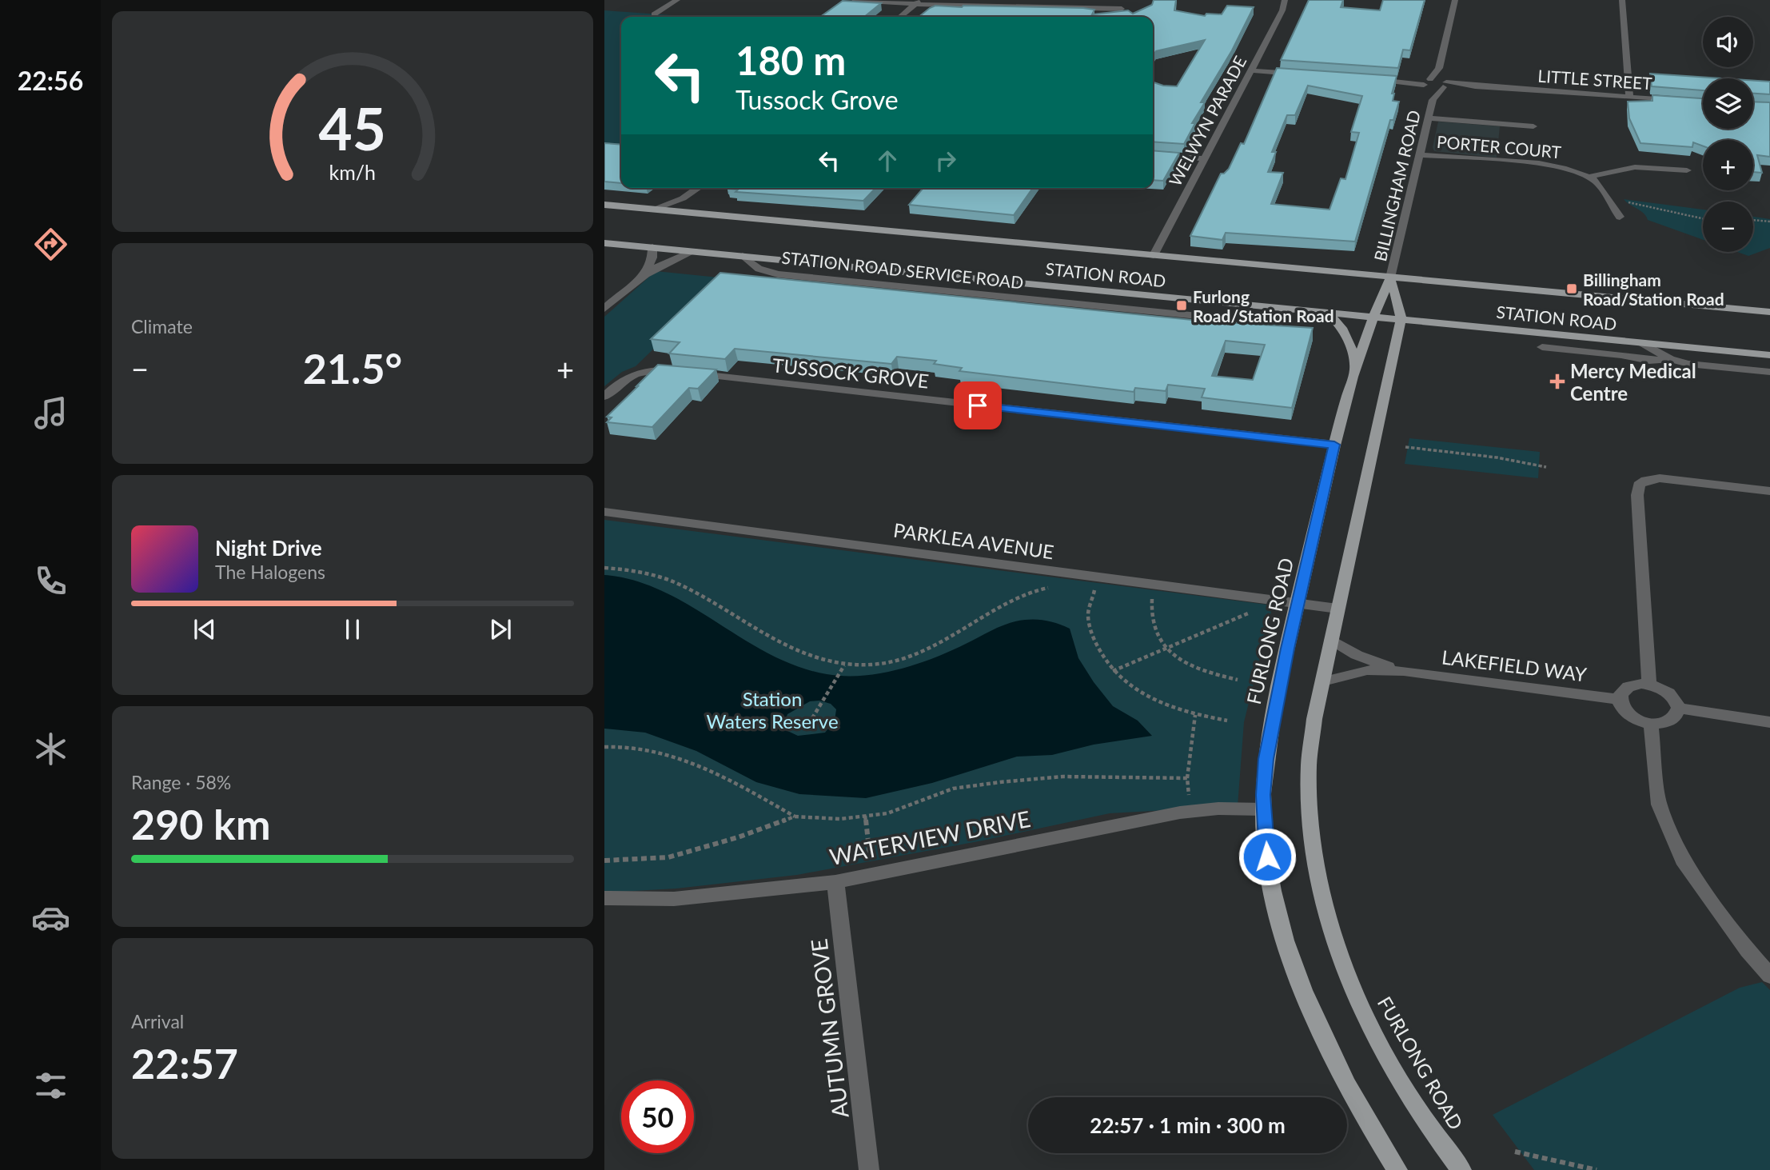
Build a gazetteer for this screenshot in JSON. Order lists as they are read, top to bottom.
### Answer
{
  "streets": {
    "main road": ["STATION ROAD", "FURLONG ROAD"],
    "street": [
      "LITTLE STREET",
      "WELWYN PARADE",
      "PORTER COURT",
      "BILLINGHAM ROAD",
      "STATION ROAD SERVICE ROAD",
      "TUSSOCK GROVE",
      "PARKLEA AVENUE",
      "LAKEFIELD WAY",
      "WATERVIEW DRIVE",
      "AUTUMN GROVE"
    ]
  },
  "crossings": [
    ["LITTLE STREET", "BILLINGHAM ROAD"],
    ["WELWYN PARADE", "STATION ROAD"],
    ["PORTER COURT", "BILLINGHAM ROAD"],
    ["BILLINGHAM ROAD", "STATION ROAD"],
    ["BILLINGHAM ROAD", "FURLONG ROAD"],
    ["STATION ROAD SERVICE ROAD", "STATION ROAD"],
    ["STATION ROAD", "FURLONG ROAD"],
    ["TUSSOCK GROVE", "FURLONG ROAD"],
    ["PARKLEA AVENUE", "FURLONG ROAD"],
    ["FURLONG ROAD", "LAKEFIELD WAY"],
    ["FURLONG ROAD", "WATERVIEW DRIVE"],
    ["WATERVIEW DRIVE", "AUTUMN GROVE"]
  ],
  "parks": ["Station Waters Reserve"],
  "places": {
    "transit": ["Billingham Road/Station Road", "Furlong Road/Station Road"],
    "health": ["Mercy Medical Centre"]
  },
  "page": {
    "tabs": "22:56",
    "map_buttons": ["+", "−"],
    "turn": ["180 m", "Tussock Grove"],
    "tile": [
      "Climate",
      ["Range · 58%", "290 km"],
      ["Arrival", "22:57"]
    ],
    "heat": ["−", "21.5°", "+"],
    "song": ["Night Drive", "The Halogens"],
    "limit": "50",
    "trip": "22:57 · 1 min · 300 m",
    "gauge": ["45", "km/h"]
  }
}
